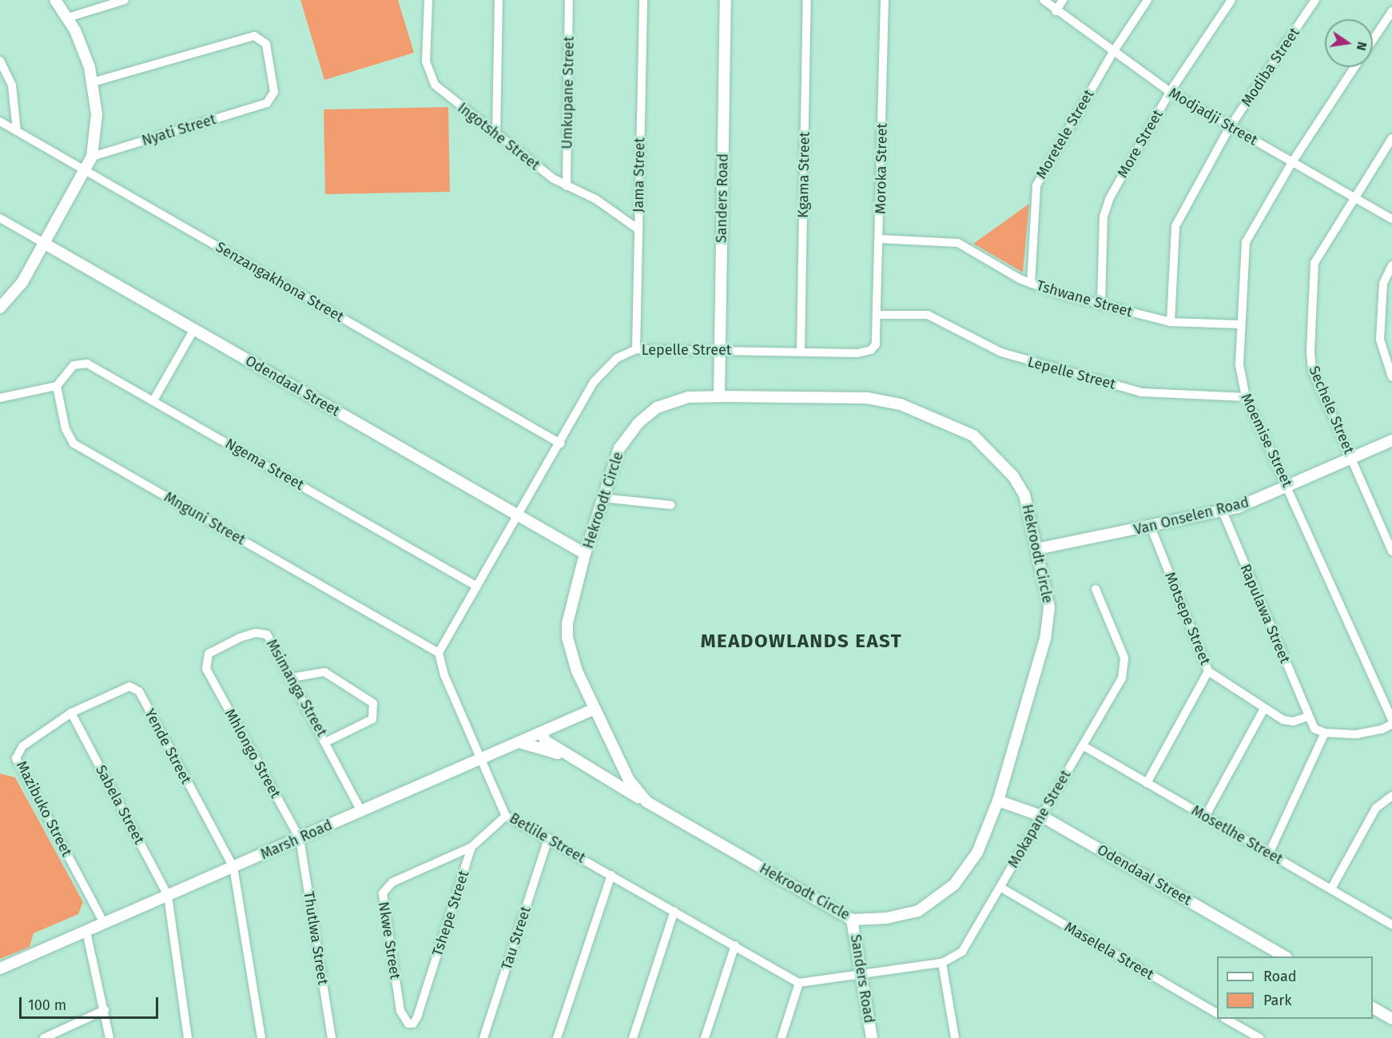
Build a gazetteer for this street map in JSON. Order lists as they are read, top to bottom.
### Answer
{
  "streets": {
    "street": [
      "Modiba Street",
      "Umkupane Street",
      "Modjadji Street",
      "Nyati Street",
      "Moretele Street",
      "Ingotshe Street",
      "More Street",
      "Moroka Street",
      "Jama Street",
      "Kgama Street",
      "Sanders Road",
      "Senzangakhona Street",
      "Tshwane Street",
      "Lepelle Street",
      "Odendaal Street",
      "Sechele Street",
      "Moemise Street",
      "Ngema Street",
      "Hekroodt Circle",
      "Van Onselen Road",
      "Mnguni Street",
      "Rapulawa Street",
      "Motsepe Street",
      "Msimanga Street",
      "Yende Street",
      "Mhlongo Street",
      "Sabela Street",
      "Mazibuko Street",
      "Mokapane Street",
      "Mosetlhe Street",
      "Betlile Street",
      "Marsh Road",
      "Tshepe Street",
      "Thutlwa Street",
      "Tau Street",
      "Nkwe Street",
      "Maselela Street"
    ]
  },
  "crossings": [
    ["Modiba Street", "Modjadji Street"],
    ["Modiba Street", "Tshwane Street"],
    ["Umkupane Street", "Ingotshe Street"],
    ["Modjadji Street", "Moretele Street"],
    ["Modjadji Street", "More Street"],
    ["Modjadji Street", "Sechele Street"],
    ["Modjadji Street", "Moemise Street"],
    ["Moretele Street", "Tshwane Street"],
    ["Ingotshe Street", "Jama Street"],
    ["More Street", "Tshwane Street"],
    ["Moroka Street", "Tshwane Street"],
    ["Moroka Street", "Lepelle Street"],
    ["Jama Street", "Lepelle Street"],
    ["Kgama Street", "Lepelle Street"],
    ["Sanders Road", "Lepelle Street"],
    ["Sanders Road", "Hekroodt Circle"],
    ["Sanders Road", "Mokapane Street"],
    ["Senzangakhona Street", "Lepelle Street"],
    ["Tshwane Street", "Moemise Street"],
    ["Lepelle Street", "Odendaal Street"],
    ["Lepelle Street", "Moemise Street"],
    ["Odendaal Street", "Hekroodt Circle"],
    ["Odendaal Street", "Mokapane Street"],
    ["Sechele Street", "Van Onselen Road"],
    ["Moemise Street", "Van Onselen Road"],
    ["Ngema Street", "Mnguni Street"],
    ["Hekroodt Circle", "Van Onselen Road"],
    ["Hekroodt Circle", "Marsh Road"],
    ["Van Onselen Road", "Rapulawa Street"],
    ["Van Onselen Road", "Motsepe Street"],
    ["Mnguni Street", "Betlile Street"],
    ["Motsepe Street", "Mosetlhe Street"],
    ["Msimanga Street", "Mhlongo Street"],
    ["Msimanga Street", "Marsh Road"],
    ["Yende Street", "Sabela Street"],
    ["Yende Street", "Mazibuko Street"],
    ["Yende Street", "Marsh Road"],
    ["Mhlongo Street", "Marsh Road"],
    ["Mhlongo Street", "Thutlwa Street"],
    ["Sabela Street", "Mazibuko Street"],
    ["Sabela Street", "Marsh Road"],
    ["Mazibuko Street", "Marsh Road"],
    ["Mokapane Street", "Mosetlhe Street"],
    ["Mokapane Street", "Maselela Street"],
    ["Betlile Street", "Marsh Road"],
    ["Betlile Street", "Tshepe Street"],
    ["Betlile Street", "Tau Street"],
    ["Marsh Road", "Thutlwa Street"],
    ["Tshepe Street", "Nkwe Street"]
  ],
  "districts": ["MEADOWLANDS EAST"],
  "legend": ["Road", "Park"],
  "scale_bar": "100 m",
  "north": "right"
}
